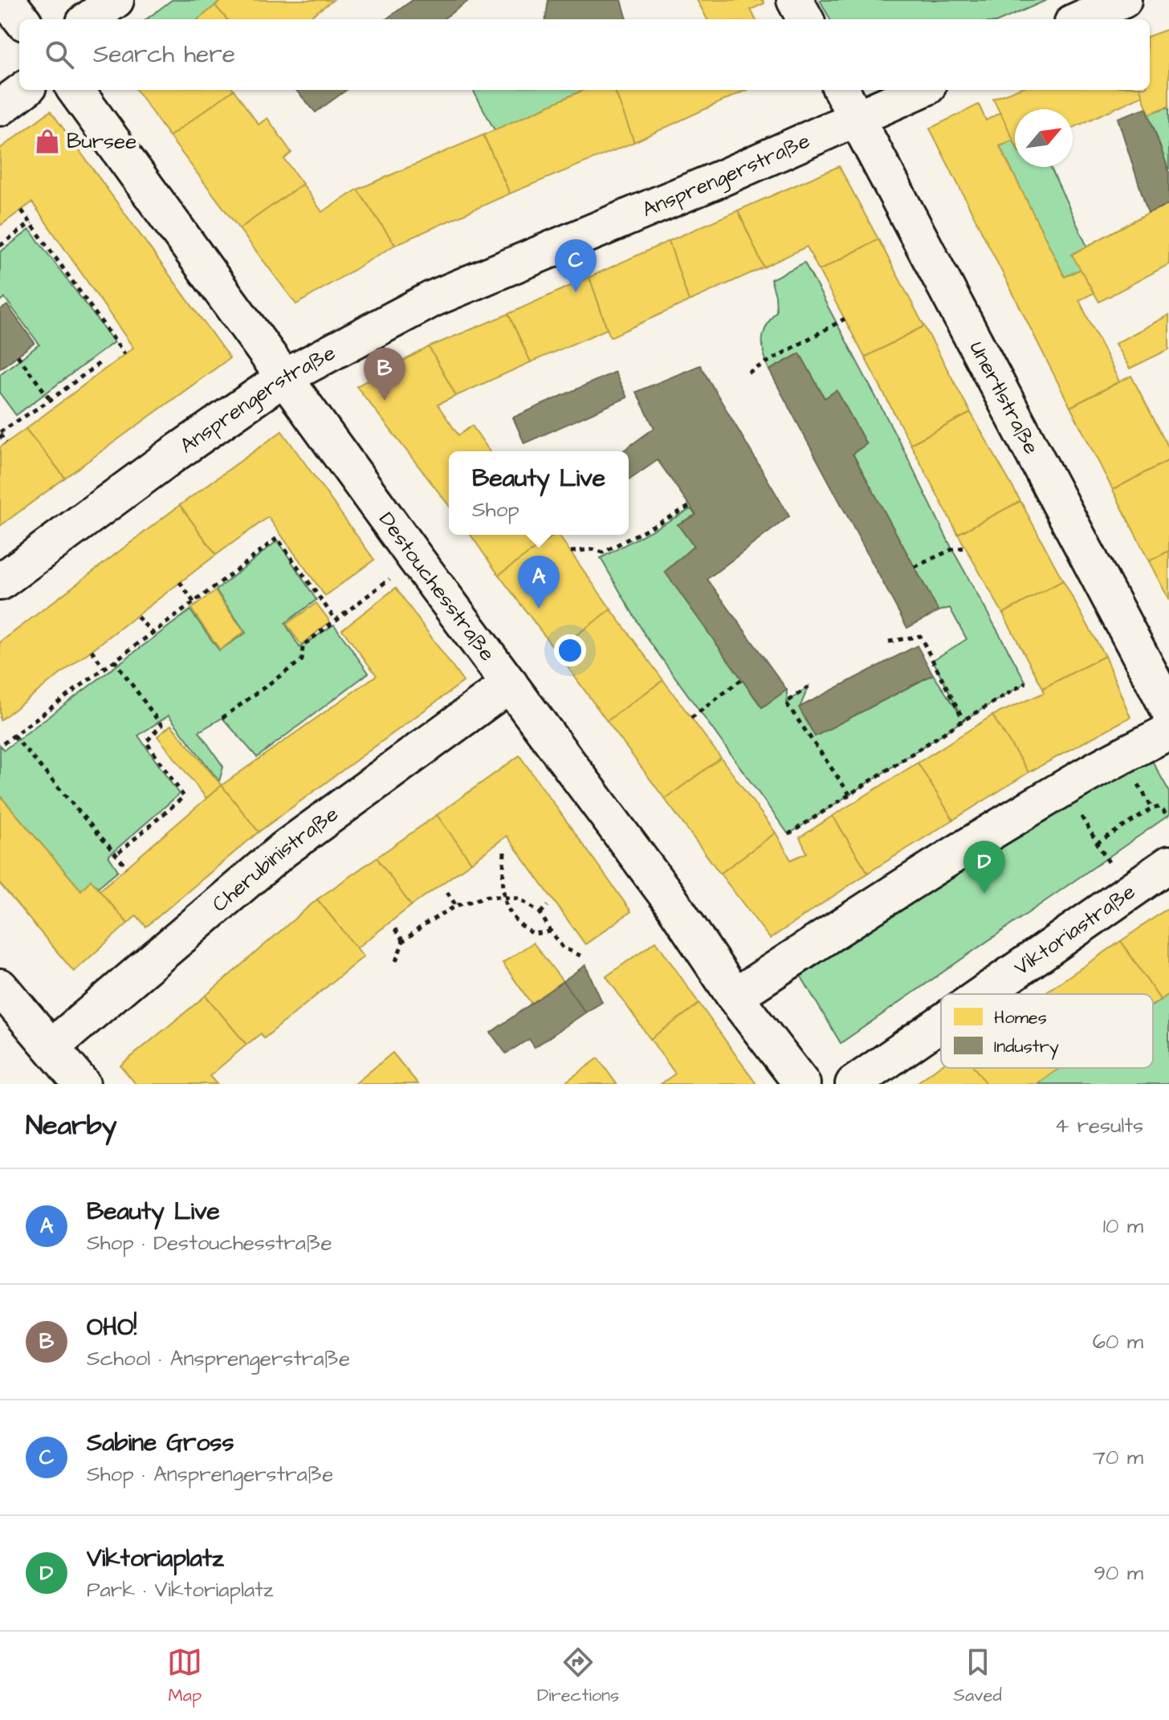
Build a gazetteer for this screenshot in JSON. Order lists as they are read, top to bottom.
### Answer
{
  "streets": {
    "street": [
      "Ansprengerstraße",
      "Unertlstraße",
      "Destouchesstraße",
      "Cherubinistraße",
      "Viktoriastraße"
    ]
  },
  "crossings": [
    ["Ansprengerstraße", "Unertlstraße"],
    ["Ansprengerstraße", "Destouchesstraße"],
    ["Destouchesstraße", "Cherubinistraße"]
  ],
  "places": {
    "shop": ["Bursee"]
  },
  "legend": ["Homes", "Industry"],
  "north": "top right",
  "page": {
    "search": "Search here",
    "pins": [
      "C",
      "B",
      "A",
      "D"
    ],
    "popup": ["Beauty Live", "Shop"],
    "heading": ["Nearby", "4 results"],
    "list": [
      {
        "mark": "A",
        "name": "Beauty Live",
        "note": "Shop · Destouchesstraße",
        "value": "10 m"
      },
      {
        "mark": "B",
        "name": "OHO!",
        "note": "School · Ansprengerstraße",
        "value": "60 m"
      },
      {
        "mark": "C",
        "name": "Sabine Gross",
        "note": "Shop · Ansprengerstraße",
        "value": "70 m"
      },
      {
        "mark": "D",
        "name": "Viktoriaplatz",
        "note": "Park · Viktoriaplatz",
        "value": "90 m"
      }
    ],
    "nav": ["Map", "Directions", "Saved"]
  }
}
